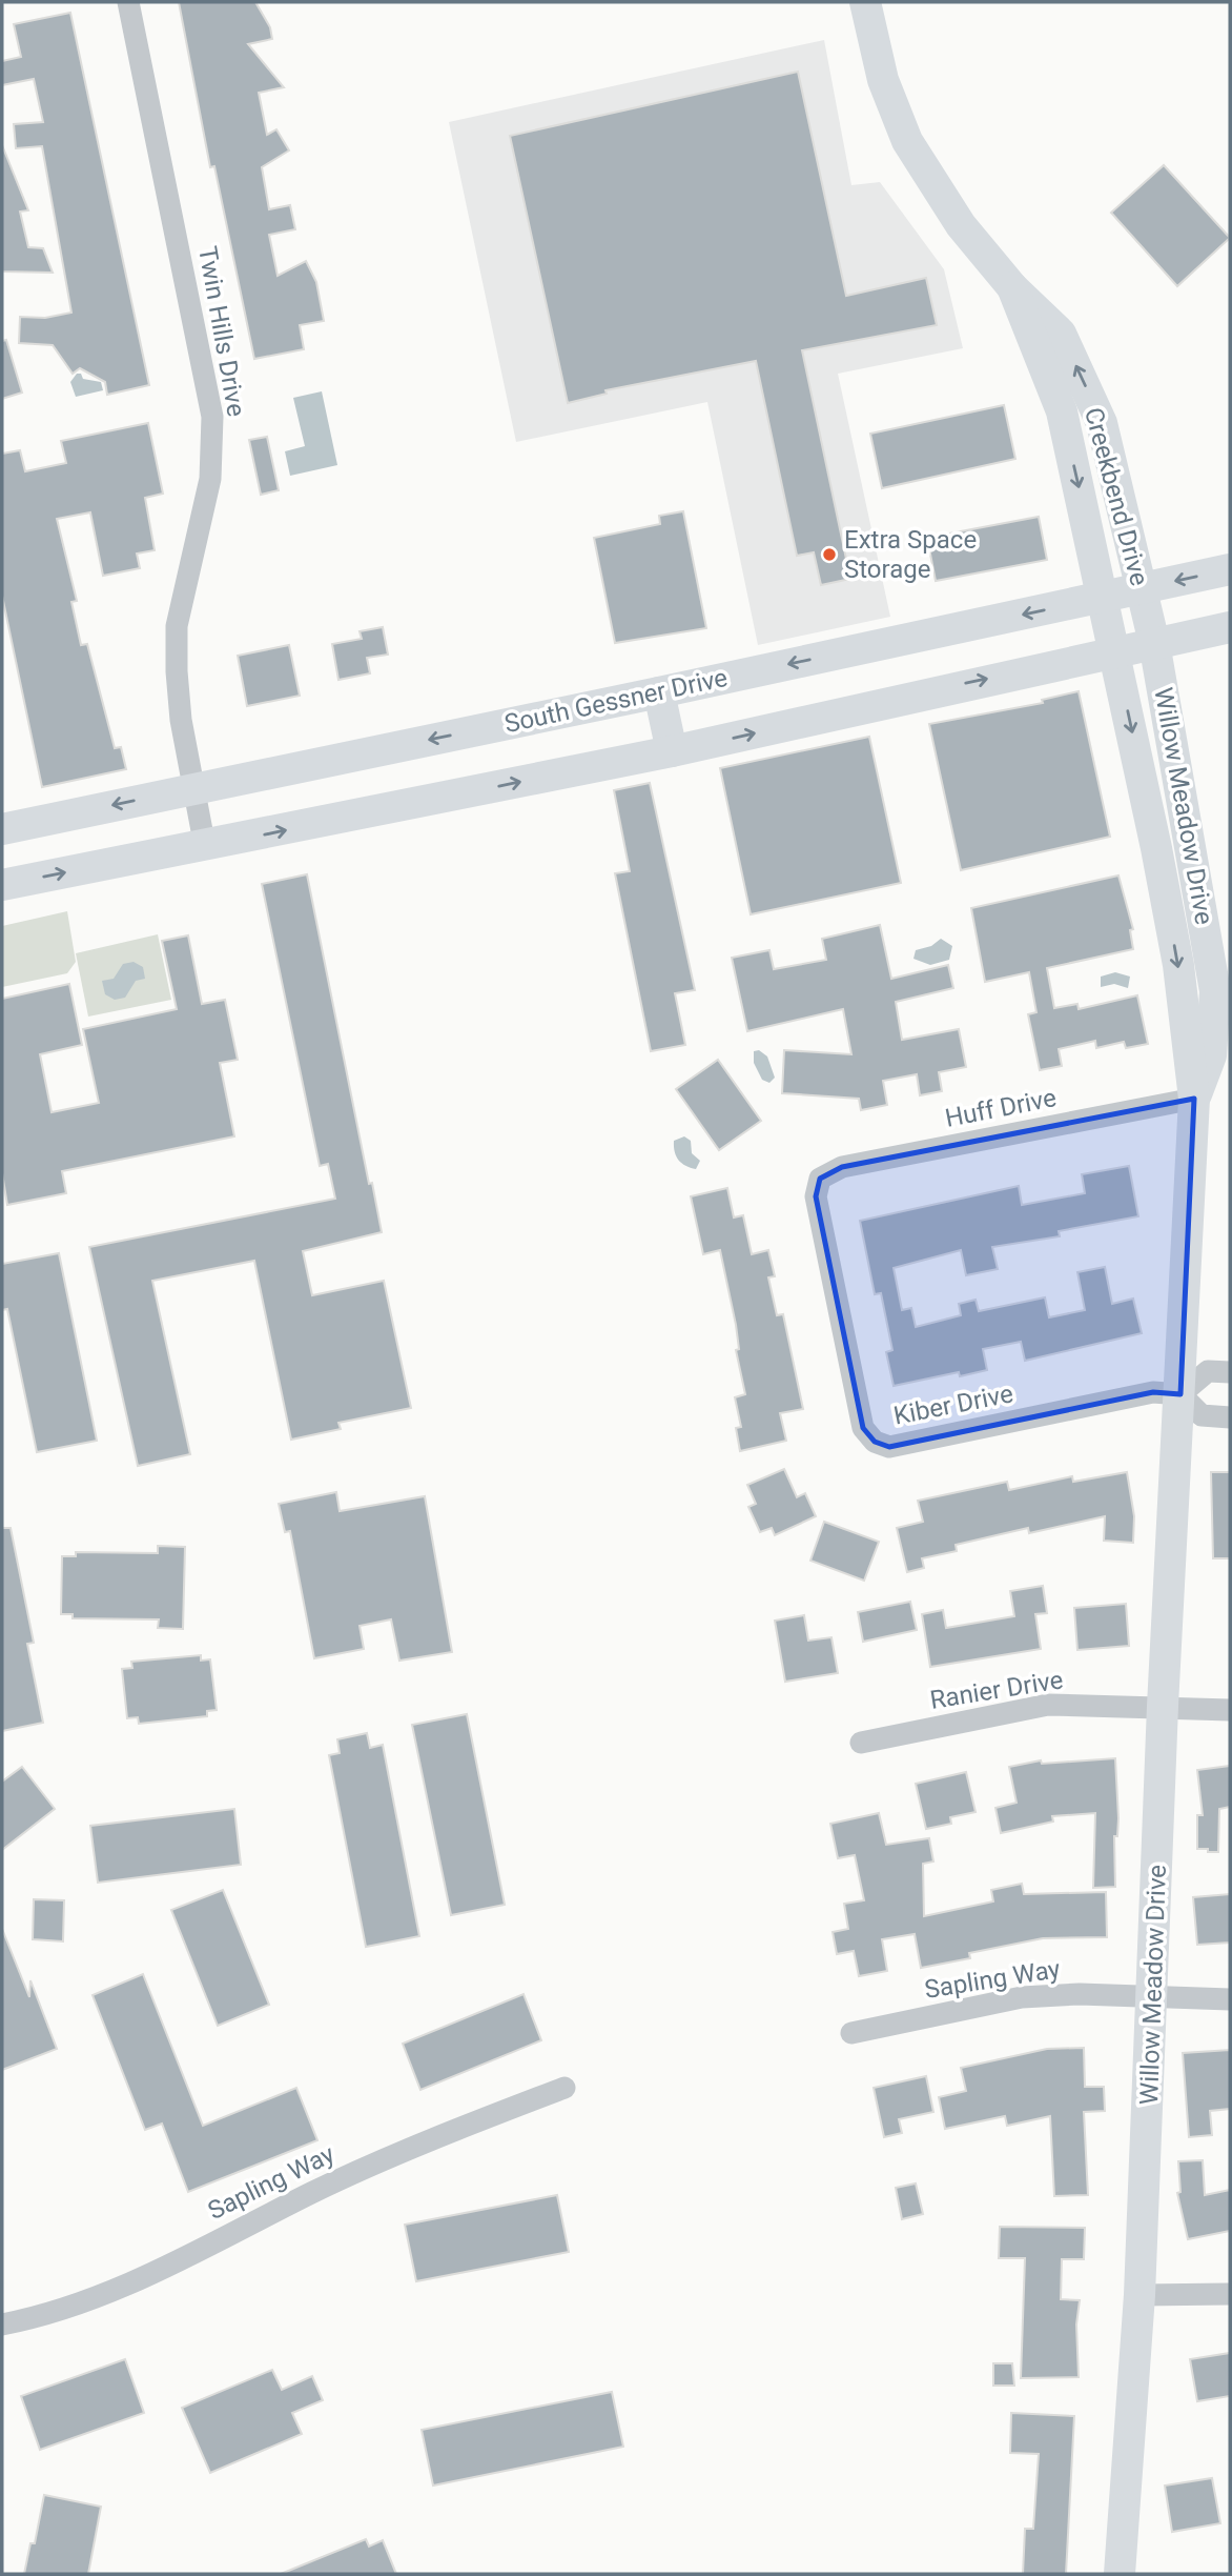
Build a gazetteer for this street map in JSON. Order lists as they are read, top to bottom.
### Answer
{
  "streets": {
    "street": [
      "Twin Hills Drive",
      "Creekbend Drive",
      "South Gessner Drive",
      "Willow Meadow Drive",
      "Huff Drive",
      "Kiber Drive",
      "Ranier Drive",
      "Sapling Way"
    ]
  },
  "crossings": [
    ["Twin Hills Drive", "South Gessner Drive"],
    ["Creekbend Drive", "South Gessner Drive"],
    ["Creekbend Drive", "Willow Meadow Drive"],
    ["Willow Meadow Drive", "Huff Drive"],
    ["Willow Meadow Drive", "Kiber Drive"],
    ["Willow Meadow Drive", "Ranier Drive"],
    ["Willow Meadow Drive", "Sapling Way"],
    ["Huff Drive", "Kiber Drive"]
  ],
  "places": ["Extra Space Storage"]
}
